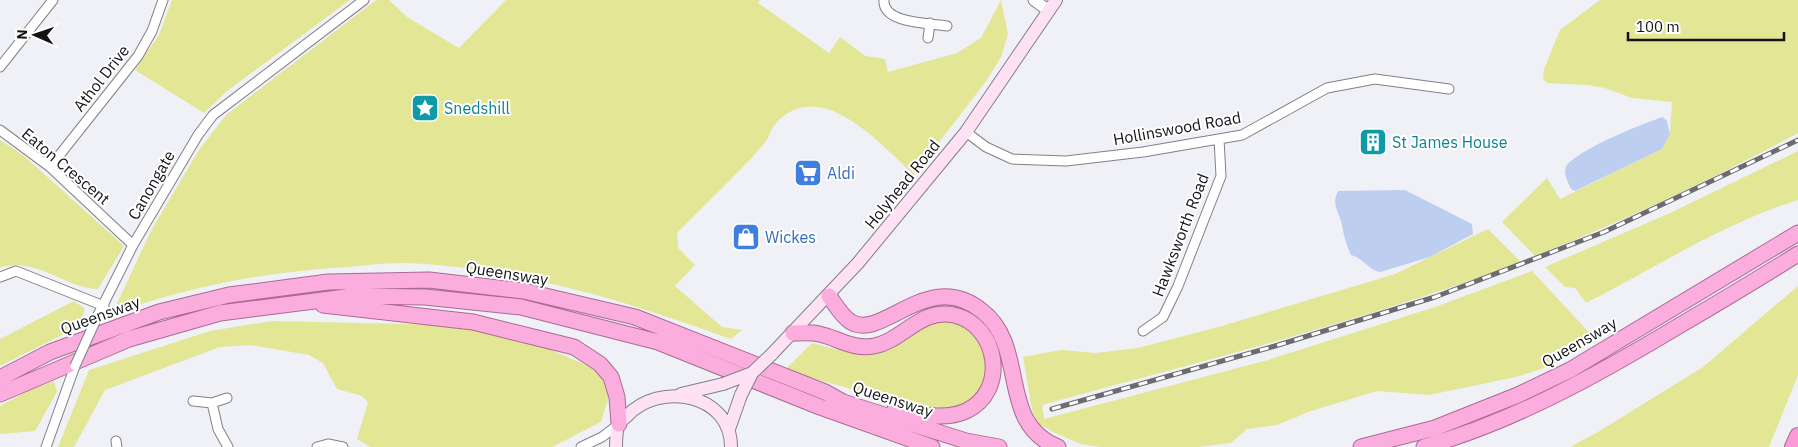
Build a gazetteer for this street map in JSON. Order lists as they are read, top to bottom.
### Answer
{
  "streets": {
    "highway": ["Queensway"],
    "main road": ["Holyhead Road"],
    "street": [
      "Athol Drive",
      "Hollinswood Road",
      "Eaton Crescent",
      "Canongate",
      "Hawksworth Road"
    ]
  },
  "crossings": [
    ["Athol Drive", "Eaton Crescent"],
    ["Hollinswood Road", "Holyhead Road"],
    ["Hollinswood Road", "Hawksworth Road"],
    ["Eaton Crescent", "Canongate"]
  ],
  "places": {
    "place": ["Snedshill"],
    "building": ["St James House"],
    "supermarket": ["Aldi"],
    "shop": ["Wickes"]
  },
  "scale_bar": "100 m",
  "north": "left"
}
